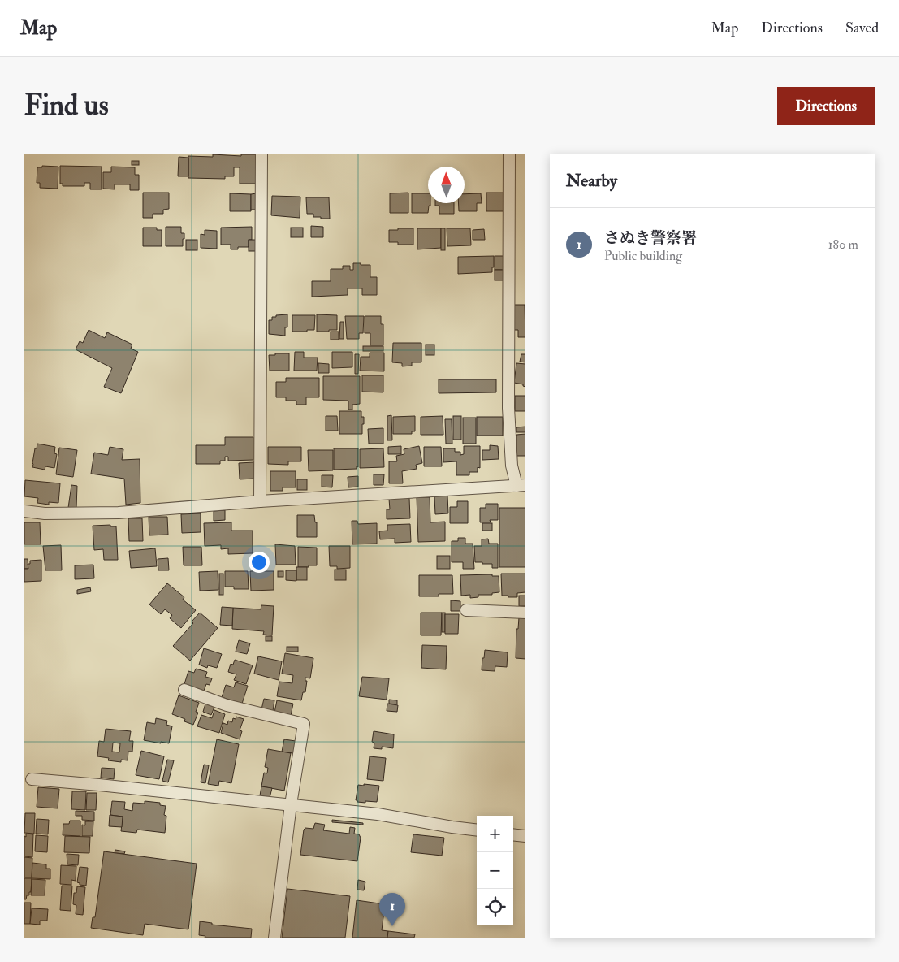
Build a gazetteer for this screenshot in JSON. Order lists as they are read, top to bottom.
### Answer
{
  "north": "top",
  "page": {
    "header": "Map",
    "nav": ["Map", "Directions", "Saved"],
    "buttons": "Directions",
    "title": "Find us",
    "heading": "Nearby",
    "list": [
      {
        "mark": "1",
        "name": "さぬき警察署",
        "note": "Public building",
        "value": "180 m"
      }
    ],
    "map_buttons": ["+", "−"],
    "pins": "1"
  }
}
